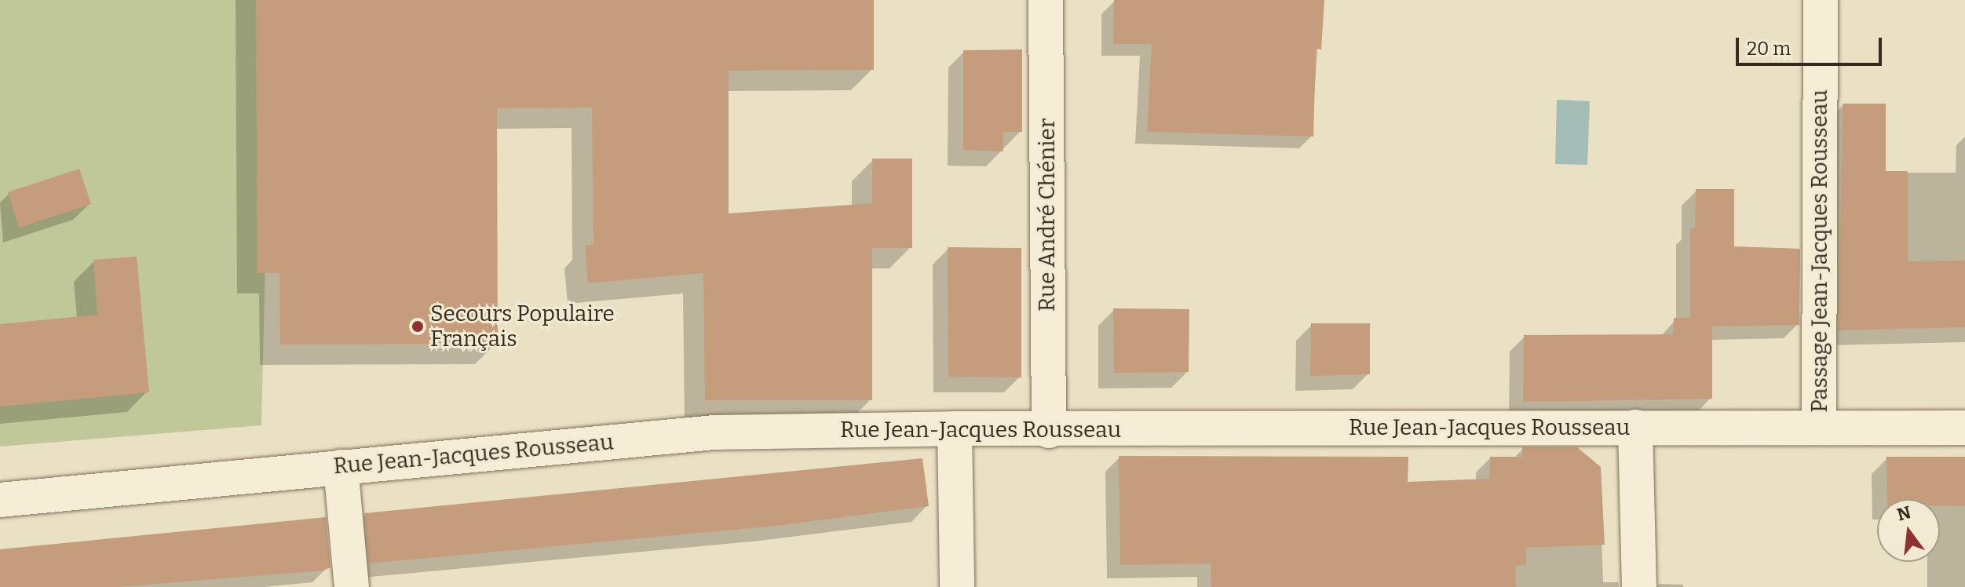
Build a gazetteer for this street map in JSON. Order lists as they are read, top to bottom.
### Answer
{
  "streets": {
    "street": ["Rue André Chénier", "Passage Jean-Jacques Rousseau", "Rue Jean-Jacques Rousseau"]
  },
  "crossings": [
    ["Rue André Chénier", "Rue Jean-Jacques Rousseau"],
    ["Passage Jean-Jacques Rousseau", "Rue Jean-Jacques Rousseau"]
  ],
  "places": ["Secours Populaire Français"],
  "scale_bar": "20 m",
  "north": "top"
}
